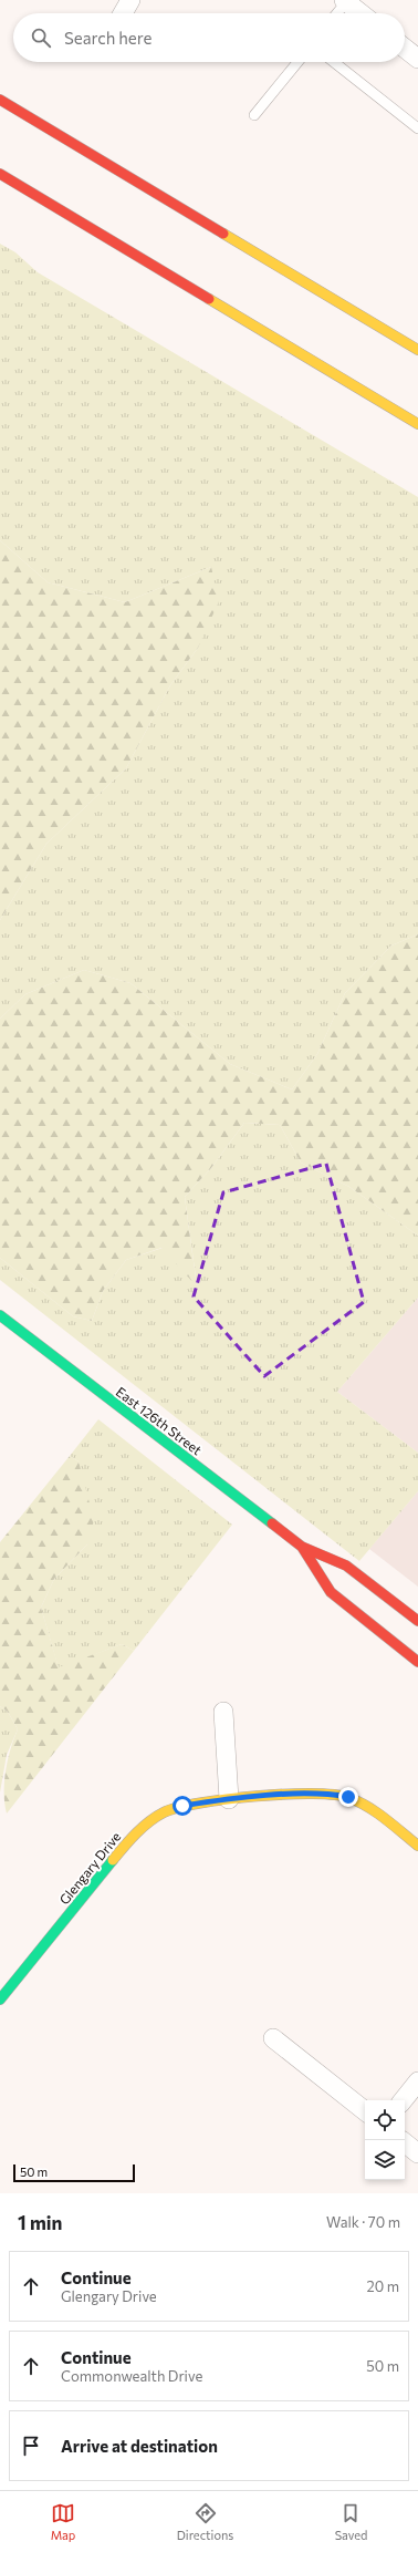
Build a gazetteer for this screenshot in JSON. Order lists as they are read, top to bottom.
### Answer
{
  "streets": {
    "main road": ["East 126th Street", "Glengary Drive"]
  },
  "scale_bar": "50 m",
  "page": {
    "search": "Search here",
    "scale": "50 m",
    "heading": ["1 min", "Walk · 70 m"],
    "list": [
      ["Continue", "Glengary Drive", "20 m"],
      ["Continue", "Commonwealth Drive", "50 m"],
      "Arrive at destination"
    ],
    "nav": ["Map", "Directions", "Saved"]
  }
}
